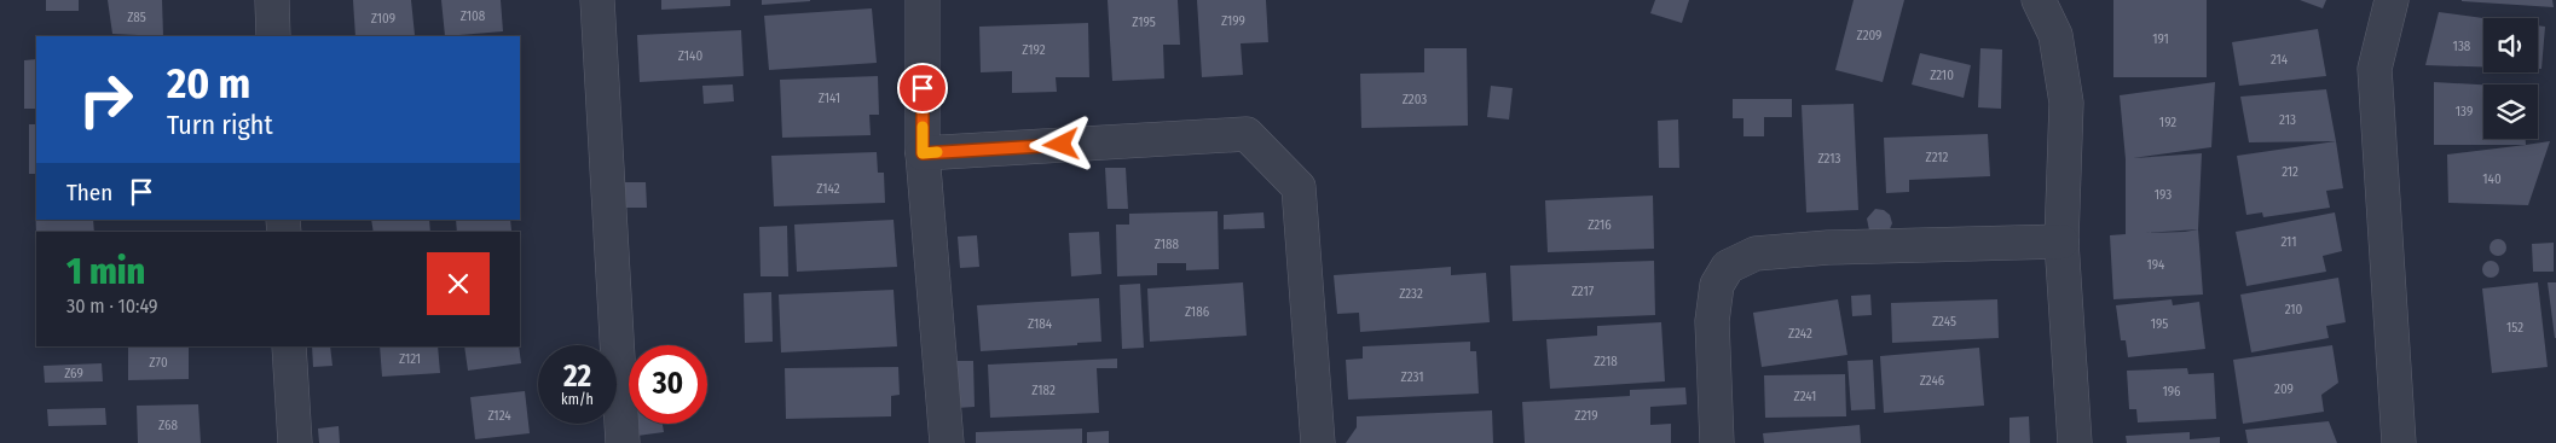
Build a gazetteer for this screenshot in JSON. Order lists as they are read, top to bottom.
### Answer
{
  "house_numbers": [
    "Z108",
    "Z85",
    "Z109",
    "Z199",
    "Z195",
    "Z209",
    "191",
    "138",
    "Z192",
    "Z140",
    "214",
    "Z210",
    "Z141",
    "Z203",
    "139",
    "213",
    "192",
    "Z212",
    "Z213",
    "212",
    "140",
    "Z142",
    "193",
    "Z216",
    "211",
    "Z188",
    "194",
    "Z217",
    "Z232",
    "210",
    "Z186",
    "Z245",
    "Z184",
    "195",
    "152",
    "Z242",
    "Z121",
    "Z218",
    "Z70",
    "Z69",
    "Z231",
    "Z246",
    "209",
    "Z182",
    "196",
    "Z241",
    "Z124",
    "Z219",
    "Z68"
  ],
  "page": {
    "turn": ["20 m", "Turn right"],
    "then": "Then",
    "heading": ["1 min", "30 m · 10:49"],
    "speed": "22 km/h",
    "limit": "30"
  }
}
